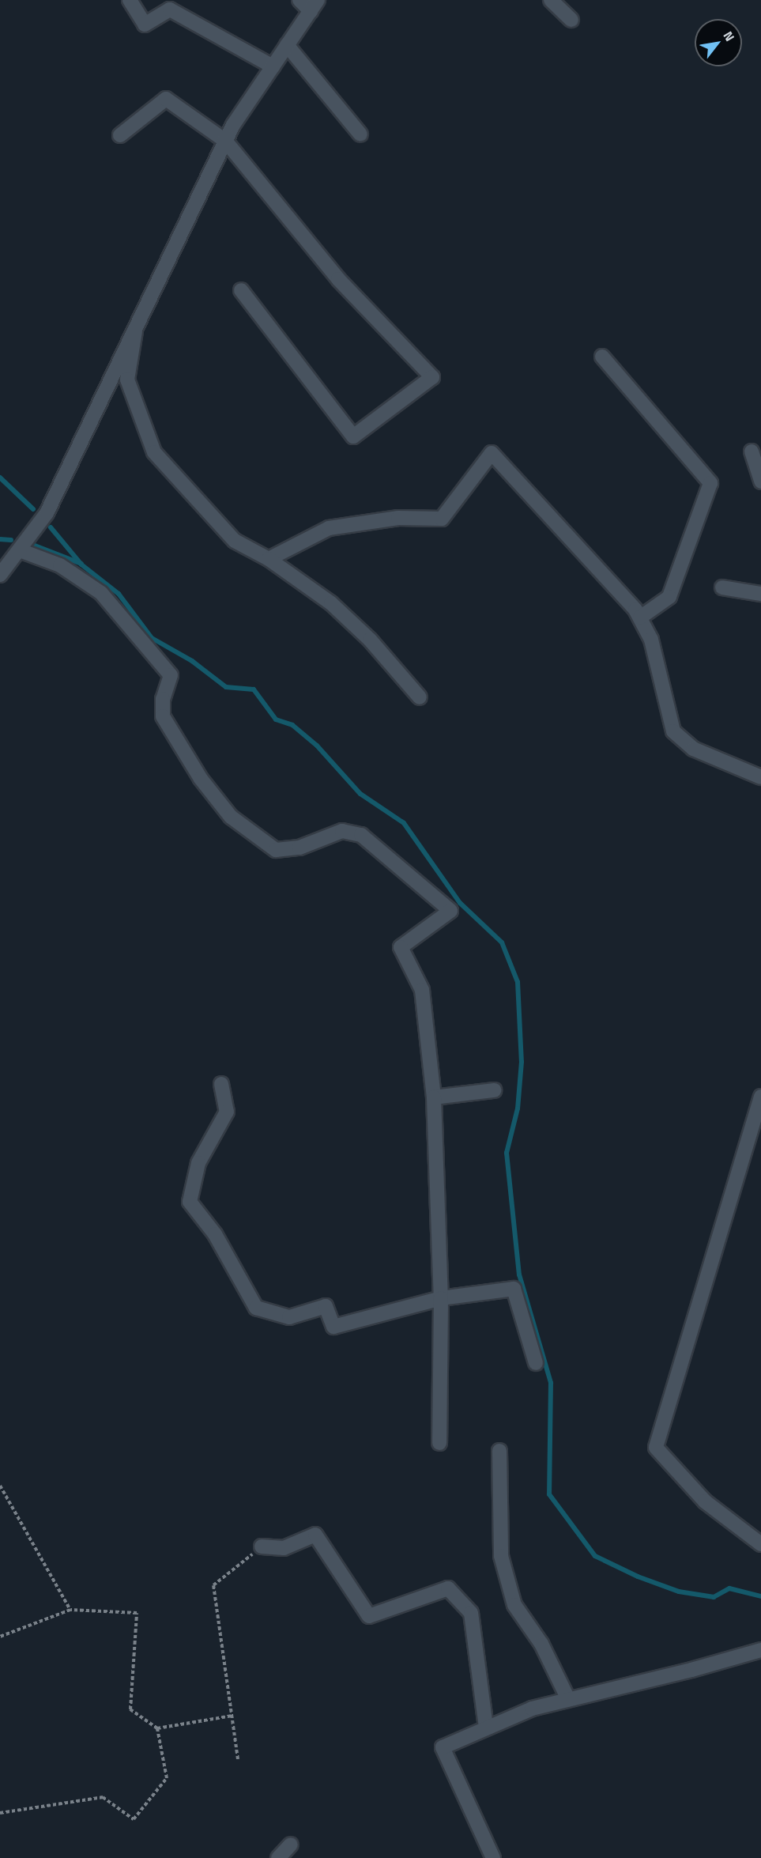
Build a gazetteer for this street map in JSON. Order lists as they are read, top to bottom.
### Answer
{
  "north": "top right"
}
